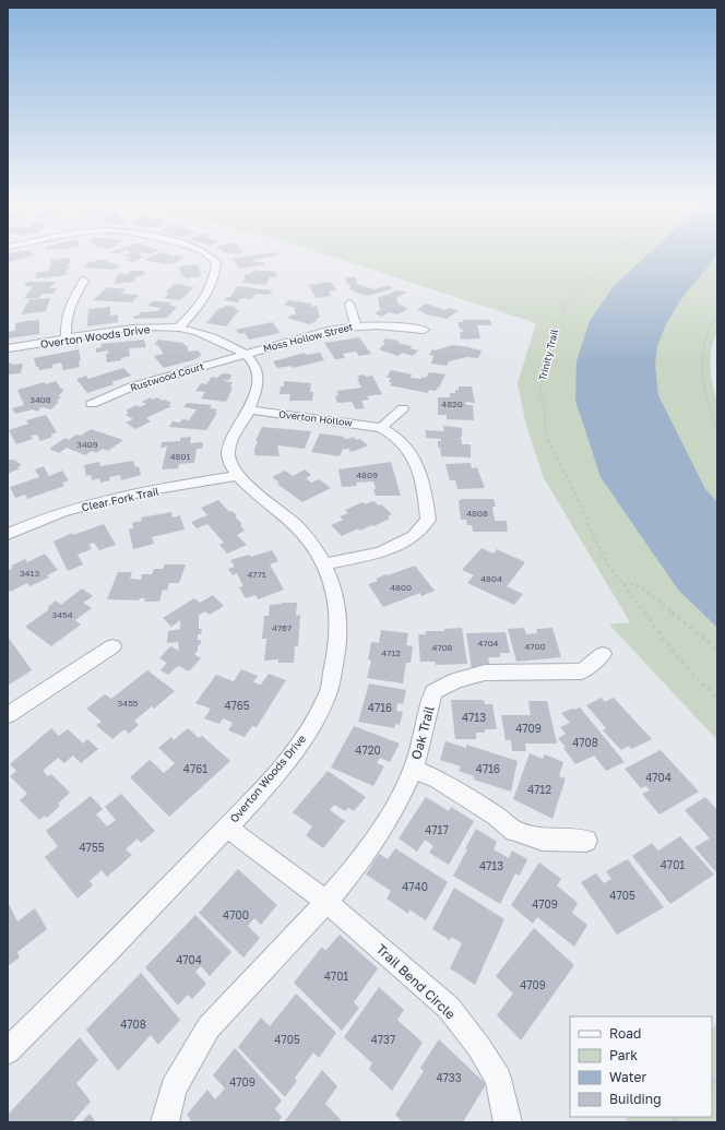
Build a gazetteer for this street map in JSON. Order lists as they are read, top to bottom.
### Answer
{
  "streets": {
    "street": [
      "Overton Woods Drive",
      "Moss Hollow Street",
      "Rustwood Court",
      "Overton Hollow",
      "Clear Fork Trail",
      "Oak Trail",
      "Trail Bend Circle"
    ],
    "path": ["Trinity Trail"]
  },
  "crossings": [
    ["Overton Woods Drive", "Moss Hollow Street"],
    ["Overton Woods Drive", "Rustwood Court"],
    ["Overton Woods Drive", "Overton Hollow"],
    ["Overton Woods Drive", "Clear Fork Trail"],
    ["Overton Woods Drive", "Trail Bend Circle"],
    ["Moss Hollow Street", "Rustwood Court"],
    ["Oak Trail", "Trail Bend Circle"]
  ],
  "house_numbers": [
    "3408",
    "4820",
    "3409",
    "4801",
    "4809",
    "4808",
    "3413",
    "4771",
    "4804",
    "4800",
    "3454",
    "4767",
    "4704",
    "4700",
    "4708",
    "4712",
    "3455",
    "4765",
    "4716",
    "4713",
    "4709",
    "4708",
    "4720",
    "4761",
    "4716",
    "4704",
    "4712",
    "4717",
    "4755",
    "4701",
    "4713",
    "4740",
    "4705",
    "4709",
    "4700",
    "4704",
    "4701",
    "4709",
    "4708",
    "4705",
    "4737",
    "4733",
    "4709"
  ],
  "legend": [
    "Road",
    "Park",
    "Water",
    "Building"
  ]
}
